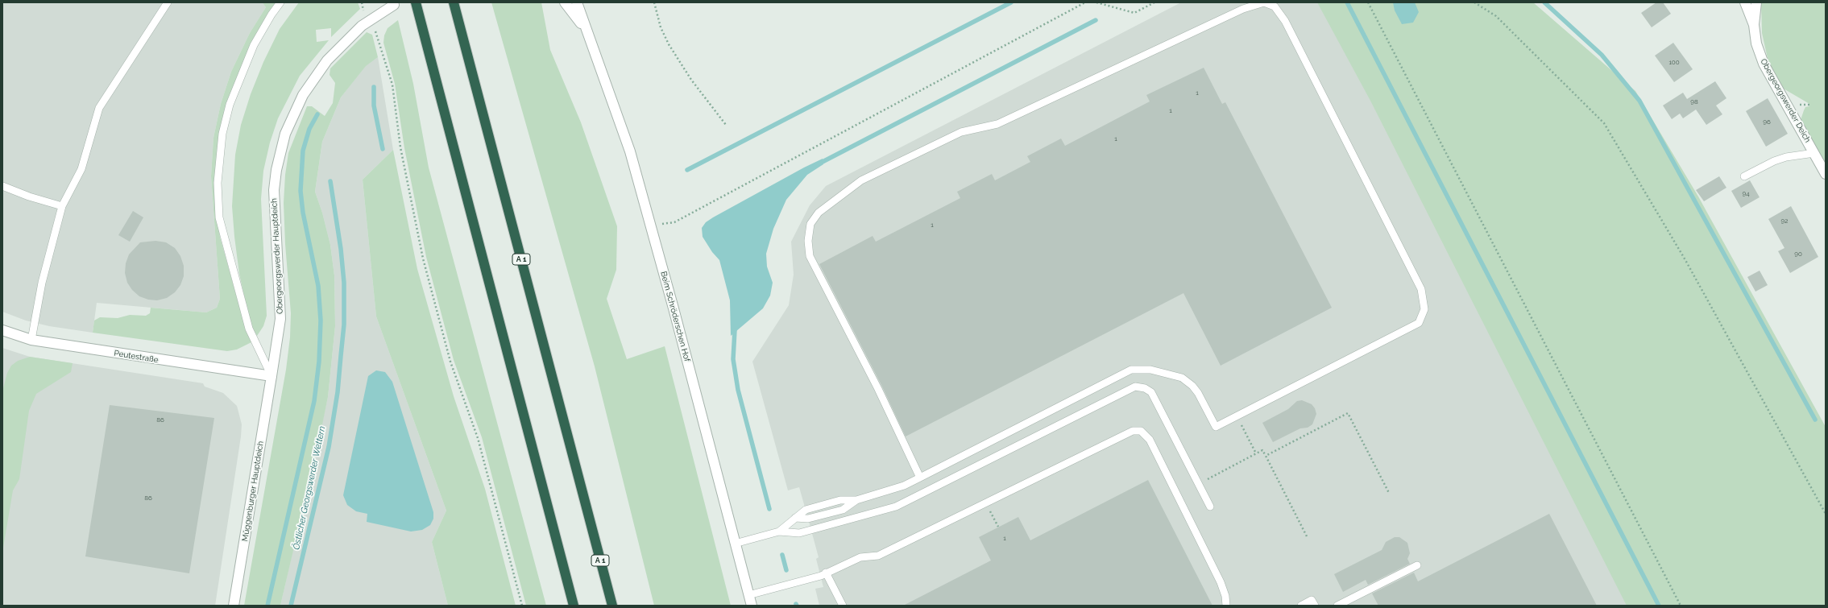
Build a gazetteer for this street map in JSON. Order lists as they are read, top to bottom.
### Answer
{
  "streets": {
    "highway": ["A 1"],
    "street": [
      "Obergeorgswerder Deich",
      "Obergeorgswerder Hauptdeich",
      "Beim Schröderschen Hof",
      "Peutestraße",
      "Müggenburger Hauptdeich"
    ]
  },
  "crossings": [
    ["Obergeorgswerder Hauptdeich", "Peutestraße"],
    ["Obergeorgswerder Hauptdeich", "Müggenburger Hauptdeich"],
    ["Peutestraße", "Müggenburger Hauptdeich"]
  ],
  "water": ["Östlicher Georgswerder Wettern"],
  "house_numbers": [
    "100",
    "1",
    "98",
    "1",
    "96",
    "1",
    "94",
    "92",
    "1",
    "90",
    "86",
    "86",
    "1"
  ]
}
